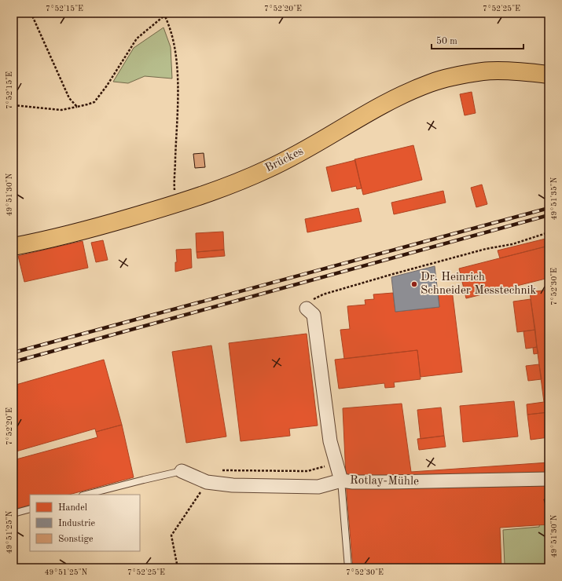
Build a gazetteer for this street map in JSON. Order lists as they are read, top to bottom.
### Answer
{
  "streets": {
    "main road": ["Brückes"],
    "street": ["Rotlay-Mühle"]
  },
  "places": ["Dr. Heinrich Schneider Messtechnik"],
  "legend": ["Handel", "Industrie", "Sonstige"],
  "scale_bar": "50 m",
  "coordinates": [
    "7°52'15\"E",
    "7°52'20\"E",
    "7°52'25\"E",
    "49°51'30\"N",
    "49°51'35\"N",
    "7°52'30\"E",
    "49°51'25\"N"
  ]
}
